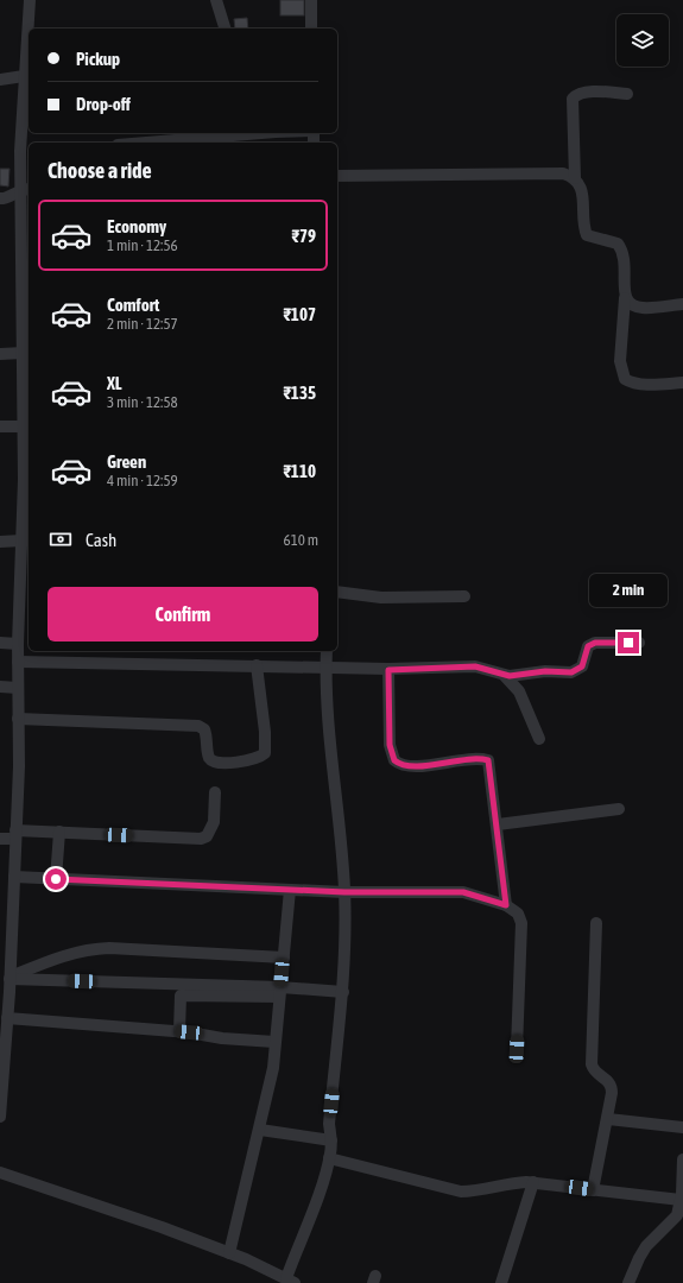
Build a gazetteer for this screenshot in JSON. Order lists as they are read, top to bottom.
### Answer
{
  "page": {
    "banner": ["Pickup", "Drop-off"],
    "heading": "Choose a ride",
    "list": [
      {
        "name": "Economy",
        "note": "1 min · 12:56",
        "value": "₹79"
      },
      {
        "name": "Comfort",
        "note": "2 min · 12:57",
        "value": "₹107"
      },
      {
        "name": "XL",
        "note": "3 min · 12:58",
        "value": "₹135"
      },
      {
        "name": "Green",
        "note": "4 min · 12:59",
        "value": "₹110"
      }
    ],
    "pay": ["Cash", "610 m"],
    "bubble": "2 min",
    "buttons": "Confirm"
  }
}
